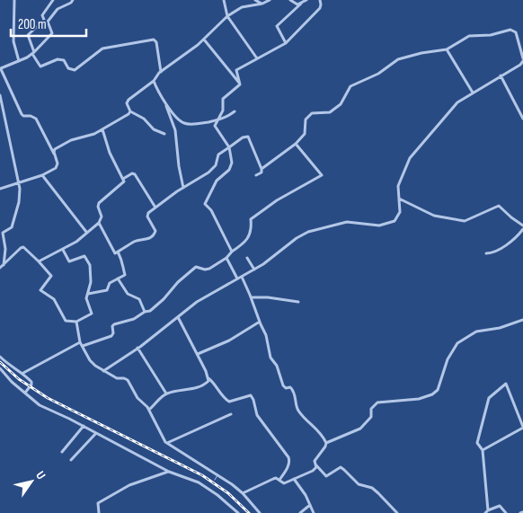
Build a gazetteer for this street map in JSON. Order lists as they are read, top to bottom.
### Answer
{
  "scale_bar": "200 m",
  "north": "top right"
}
